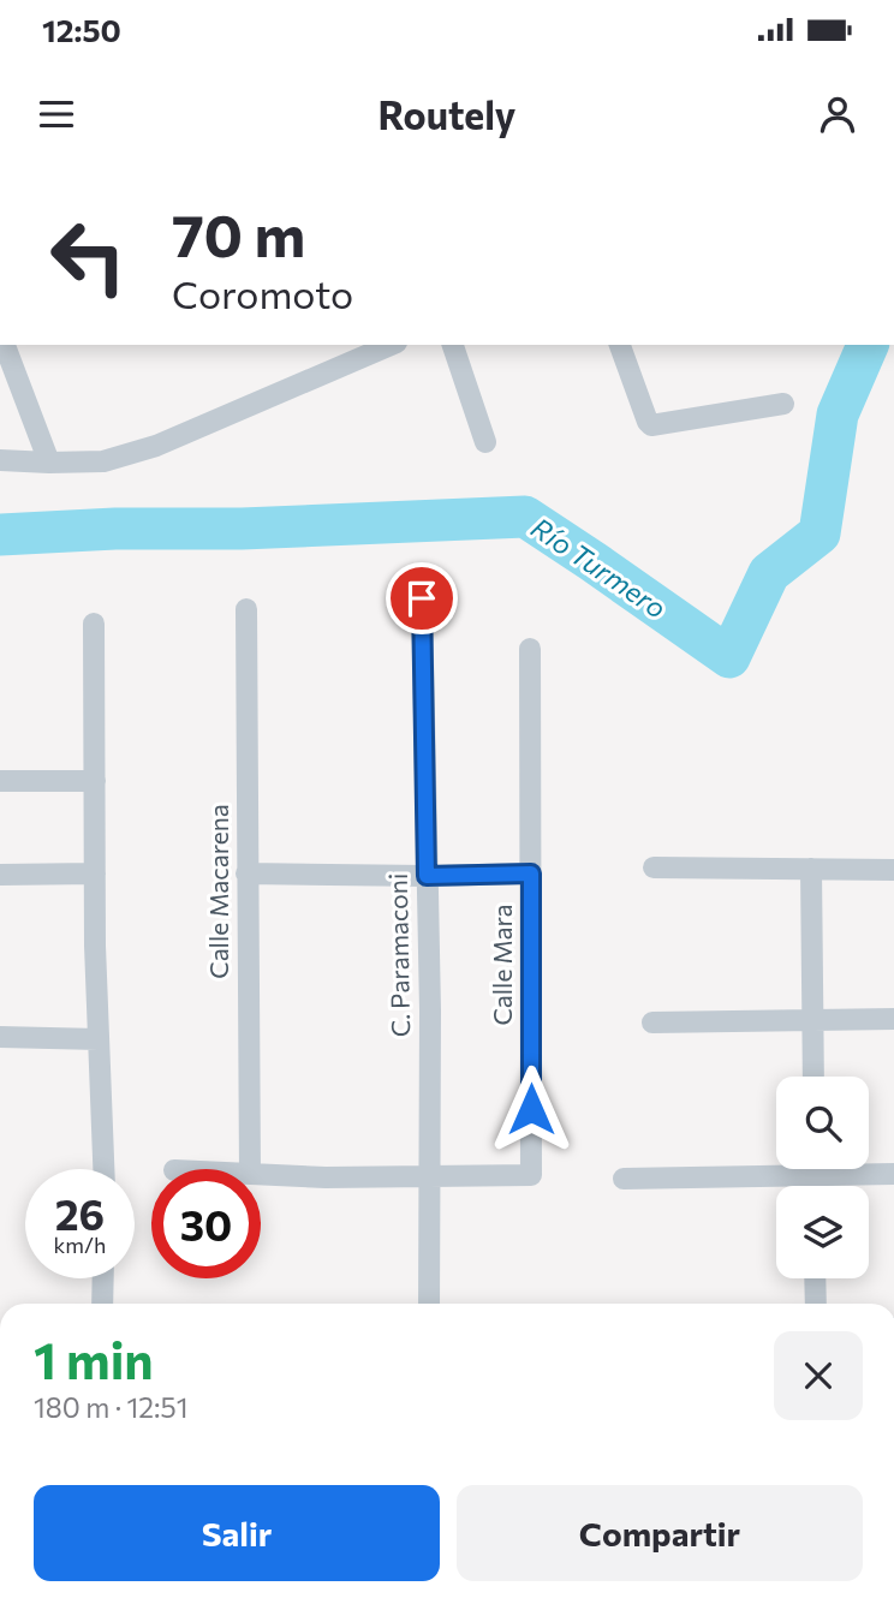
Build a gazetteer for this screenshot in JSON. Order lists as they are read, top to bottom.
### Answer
{
  "streets": {
    "street": ["Calle Macarena", "C. Paramaconi", "Calle Mara"]
  },
  "crossings": [
    ["C. Paramaconi", "Calle Mara"]
  ],
  "water": ["Río Turmero"],
  "page": {
    "status": "12:50",
    "header": "Routely",
    "turn": ["70 m", "Coromoto"],
    "speed": "26 km/h",
    "limit": "30",
    "heading": ["1 min", "180 m · 12:51"],
    "buttons": ["Salir", "Compartir"]
  }
}
